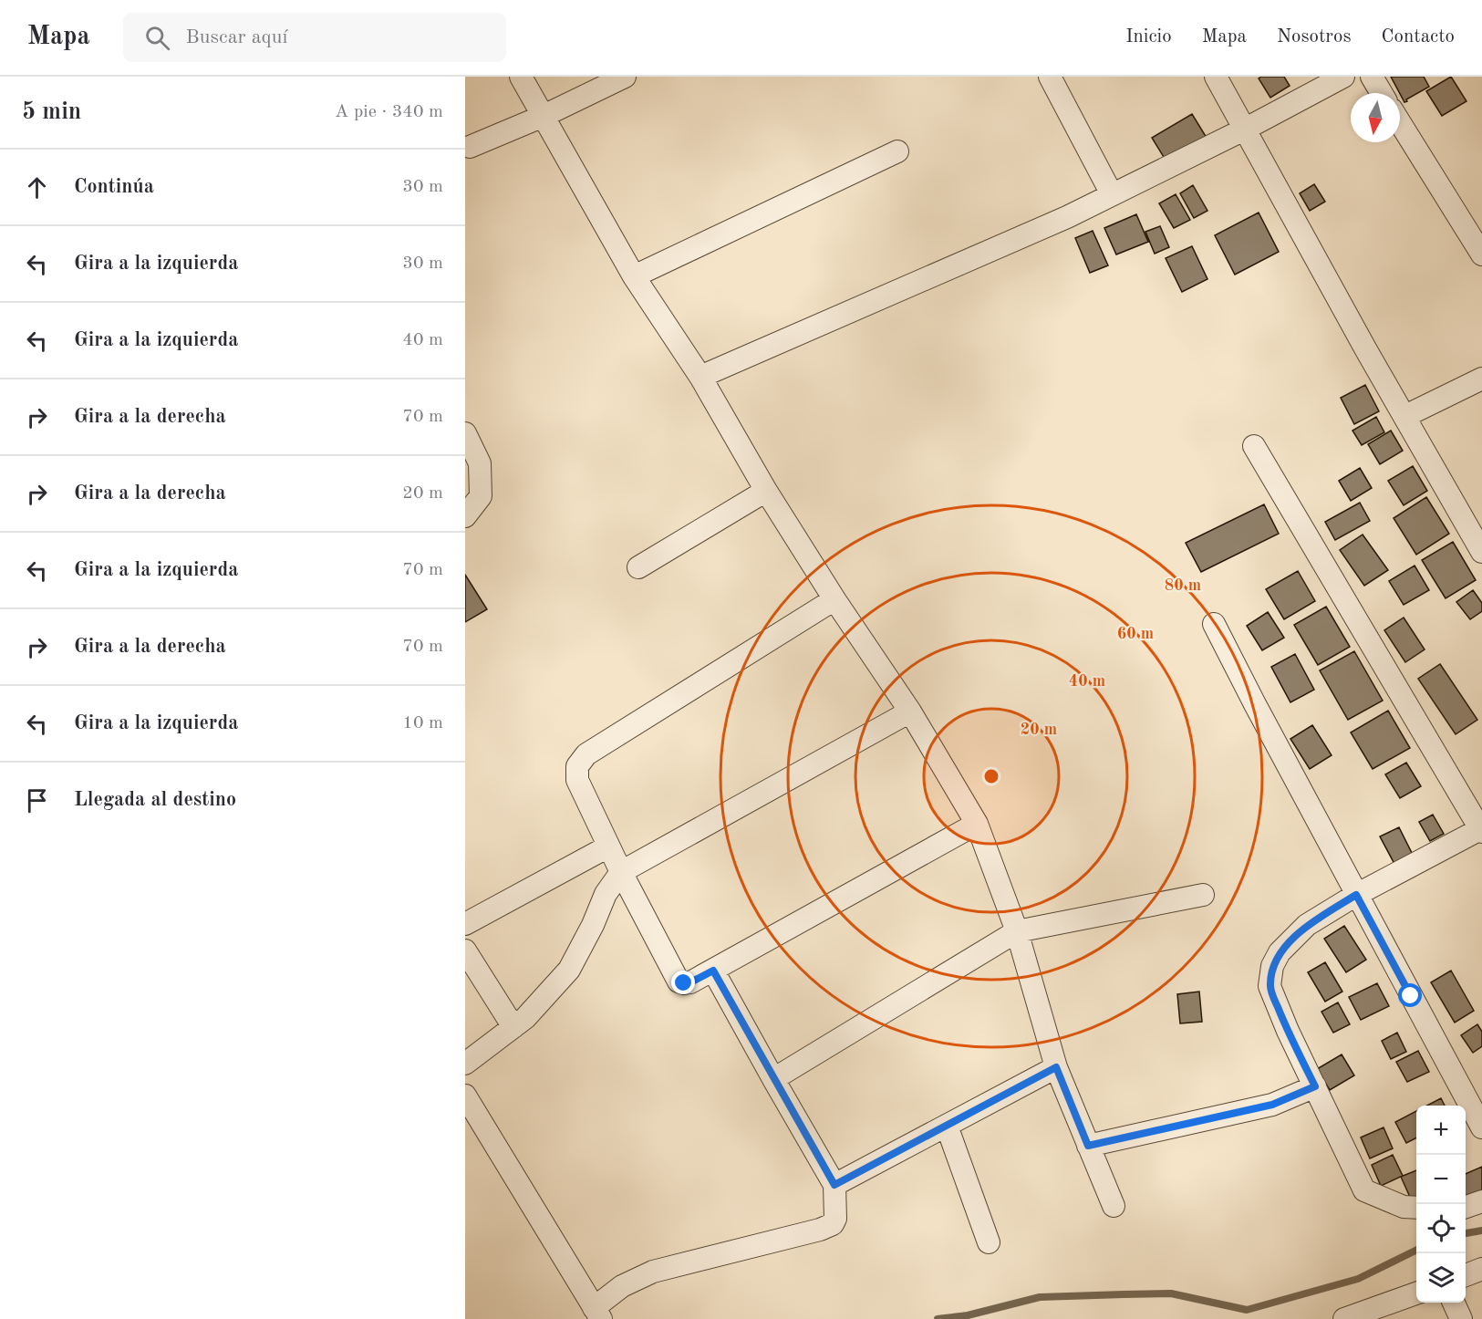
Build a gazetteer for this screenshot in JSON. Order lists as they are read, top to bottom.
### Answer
{
  "north": "bottom",
  "page": {
    "header": "Mapa",
    "search": "Buscar aquí",
    "nav": [
      "Inicio",
      "Mapa",
      "Nosotros",
      "Contacto"
    ],
    "heading": ["5 min", "A pie · 340 m"],
    "list": [
      ["Continúa", "30 m"],
      ["Gira a la izquierda", "30 m"],
      ["Gira a la izquierda", "40 m"],
      ["Gira a la derecha", "70 m"],
      ["Gira a la derecha", "20 m"],
      ["Gira a la izquierda", "70 m"],
      ["Gira a la derecha", "70 m"],
      ["Gira a la izquierda", "10 m"],
      "Llegada al destino"
    ],
    "map_buttons": ["+", "−"]
  },
  "rings": [
    "80 m",
    "60 m",
    "40 m",
    "20 m"
  ]
}
